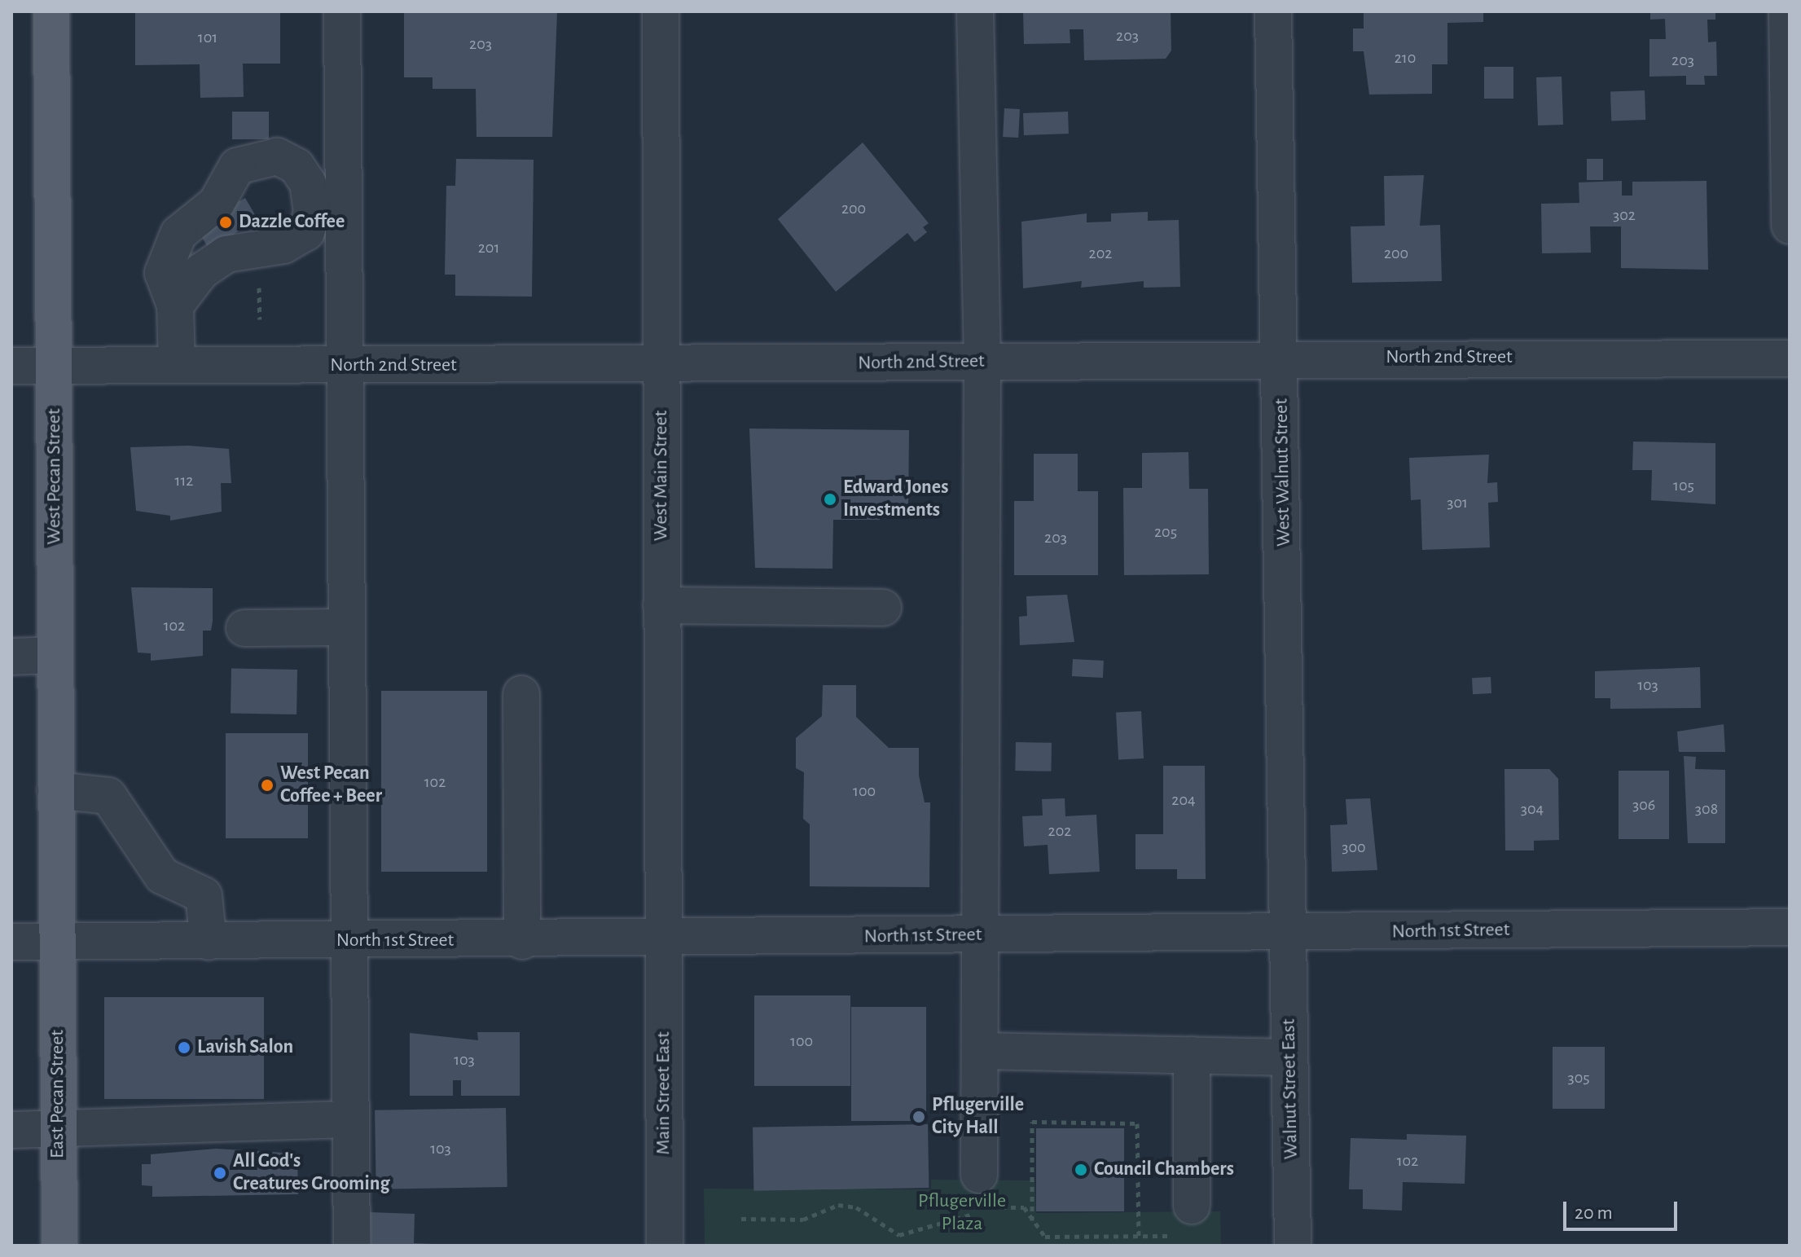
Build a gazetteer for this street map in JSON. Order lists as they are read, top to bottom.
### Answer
{
  "streets": {
    "main road": ["West Pecan Street", "East Pecan Street"],
    "street": [
      "North 2nd Street",
      "West Walnut Street",
      "West Main Street",
      "North 1st Street",
      "Walnut Street East",
      "Main Street East"
    ]
  },
  "crossings": [
    ["North 2nd Street", "West Walnut Street"],
    ["North 2nd Street", "West Main Street"],
    ["North 2nd Street", "West Pecan Street"],
    ["West Walnut Street", "North 1st Street"],
    ["West Walnut Street", "Walnut Street East"],
    ["West Main Street", "North 1st Street"],
    ["West Main Street", "Main Street East"],
    ["West Pecan Street", "North 1st Street"],
    ["West Pecan Street", "East Pecan Street"],
    ["North 1st Street", "Walnut Street East"],
    ["North 1st Street", "Main Street East"],
    ["North 1st Street", "East Pecan Street"]
  ],
  "parks": ["Pflugerville Plaza"],
  "places": [
    "Dazzle Coffee",
    "Edward Jones Investments",
    "West Pecan Coffee + Beer",
    "Lavish Salon",
    "Pflugerville City Hall",
    "Council Chambers",
    "All God's Creatures Grooming"
  ],
  "house_numbers": [
    "203",
    "101",
    "203",
    "210",
    "203",
    "200",
    "302",
    "201",
    "202",
    "200",
    "112",
    "105",
    "301",
    "205",
    "203",
    "102",
    "103",
    "102",
    "100",
    "204",
    "306",
    "304",
    "308",
    "202",
    "300",
    "100",
    "103",
    "305",
    "103",
    "102"
  ],
  "scale_bar": "20 m"
}
